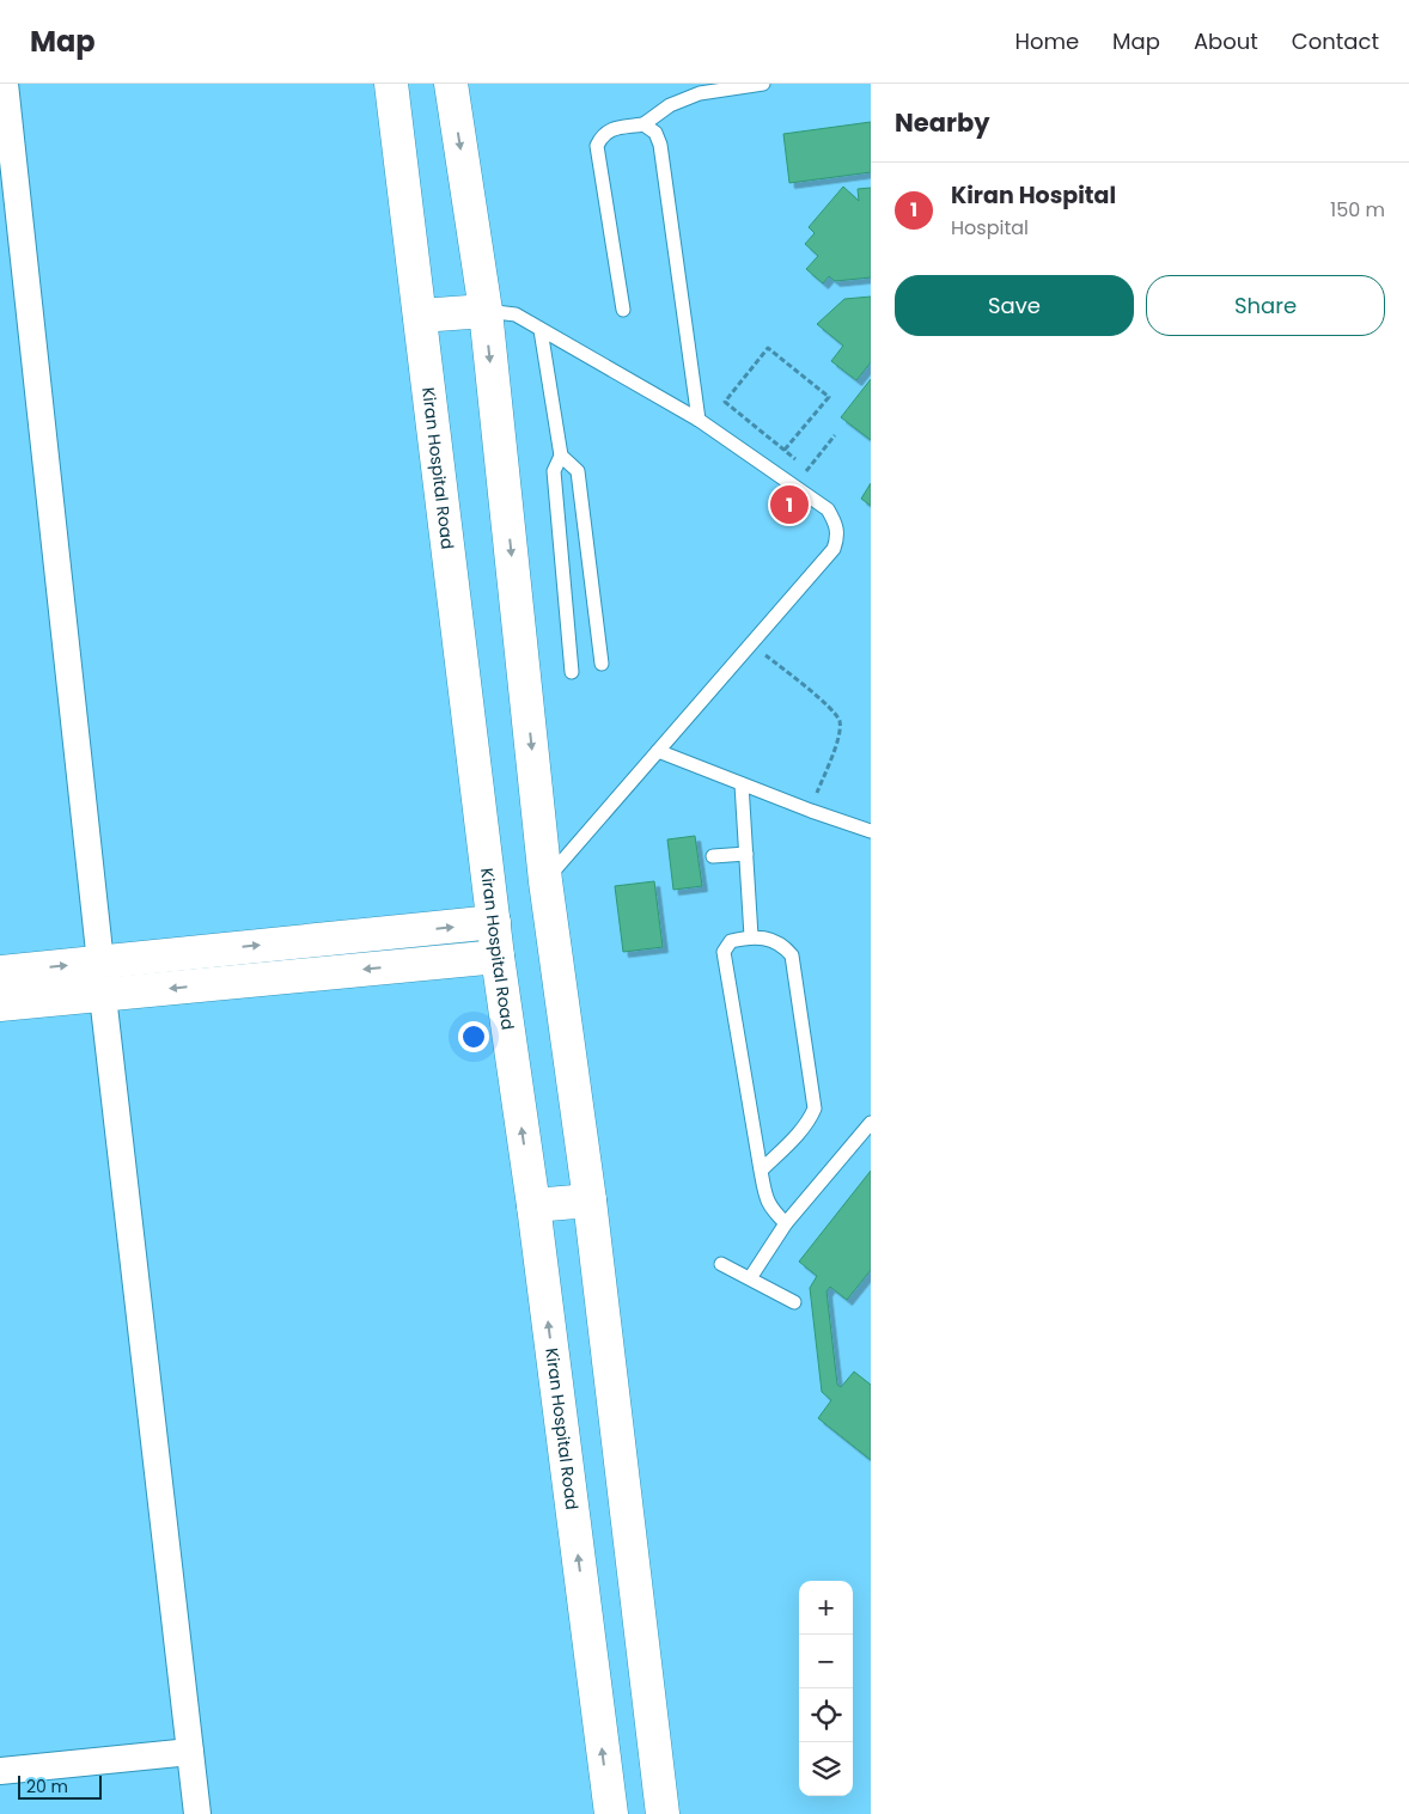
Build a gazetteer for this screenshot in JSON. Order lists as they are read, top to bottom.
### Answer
{
  "streets": {
    "main road": ["Kiran Hospital Road"]
  },
  "scale_bar": "20 m",
  "page": {
    "header": "Map",
    "nav": [
      "Home",
      "Map",
      "About",
      "Contact"
    ],
    "heading": "Nearby",
    "list": [
      {
        "mark": "1",
        "name": "Kiran Hospital",
        "note": "Hospital",
        "value": "150 m"
      }
    ],
    "buttons": ["Save", "Share"],
    "pins": "1",
    "map_buttons": ["+", "−"],
    "scale": "20 m"
  }
}
